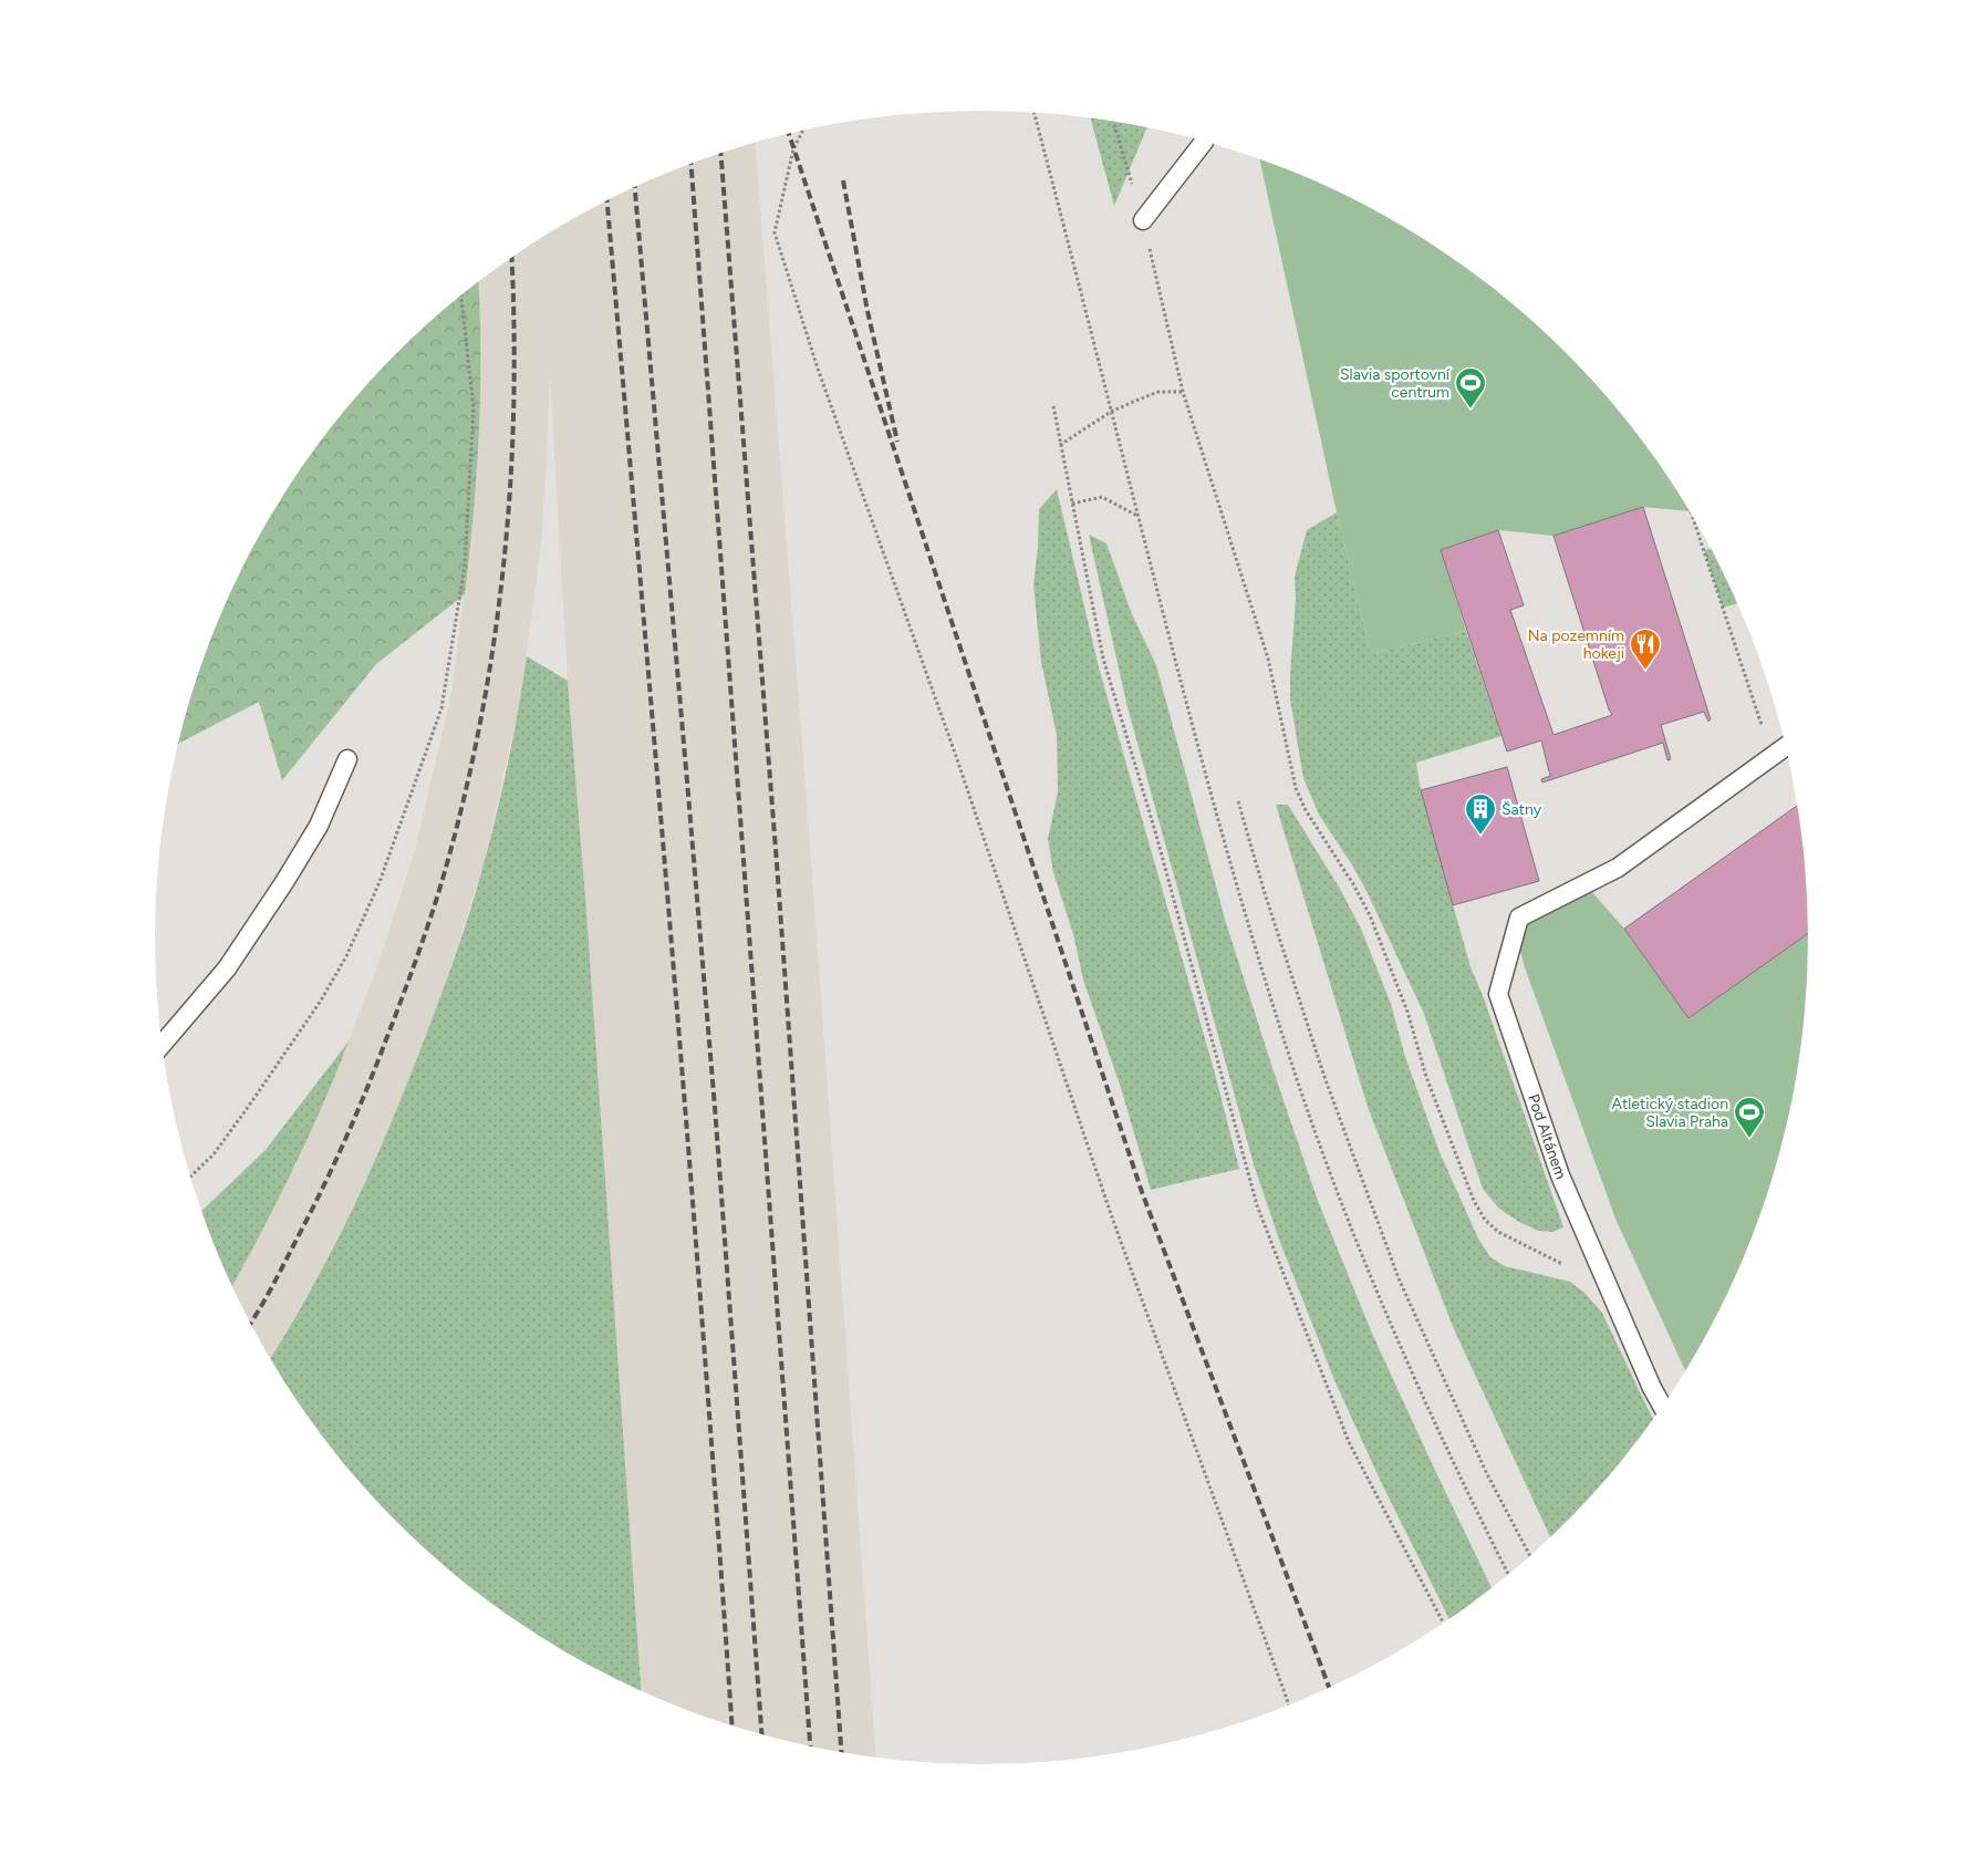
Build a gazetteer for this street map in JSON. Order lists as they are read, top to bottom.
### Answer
{
  "streets": {
    "lane": ["Pod Altánem"]
  },
  "places": {
    "sports": ["Slavia sportovní centrum", "Atletický stadion Slavia Praha"],
    "restaurant": ["Na pozemním hokeji"],
    "building": ["Šatny"]
  }
}
